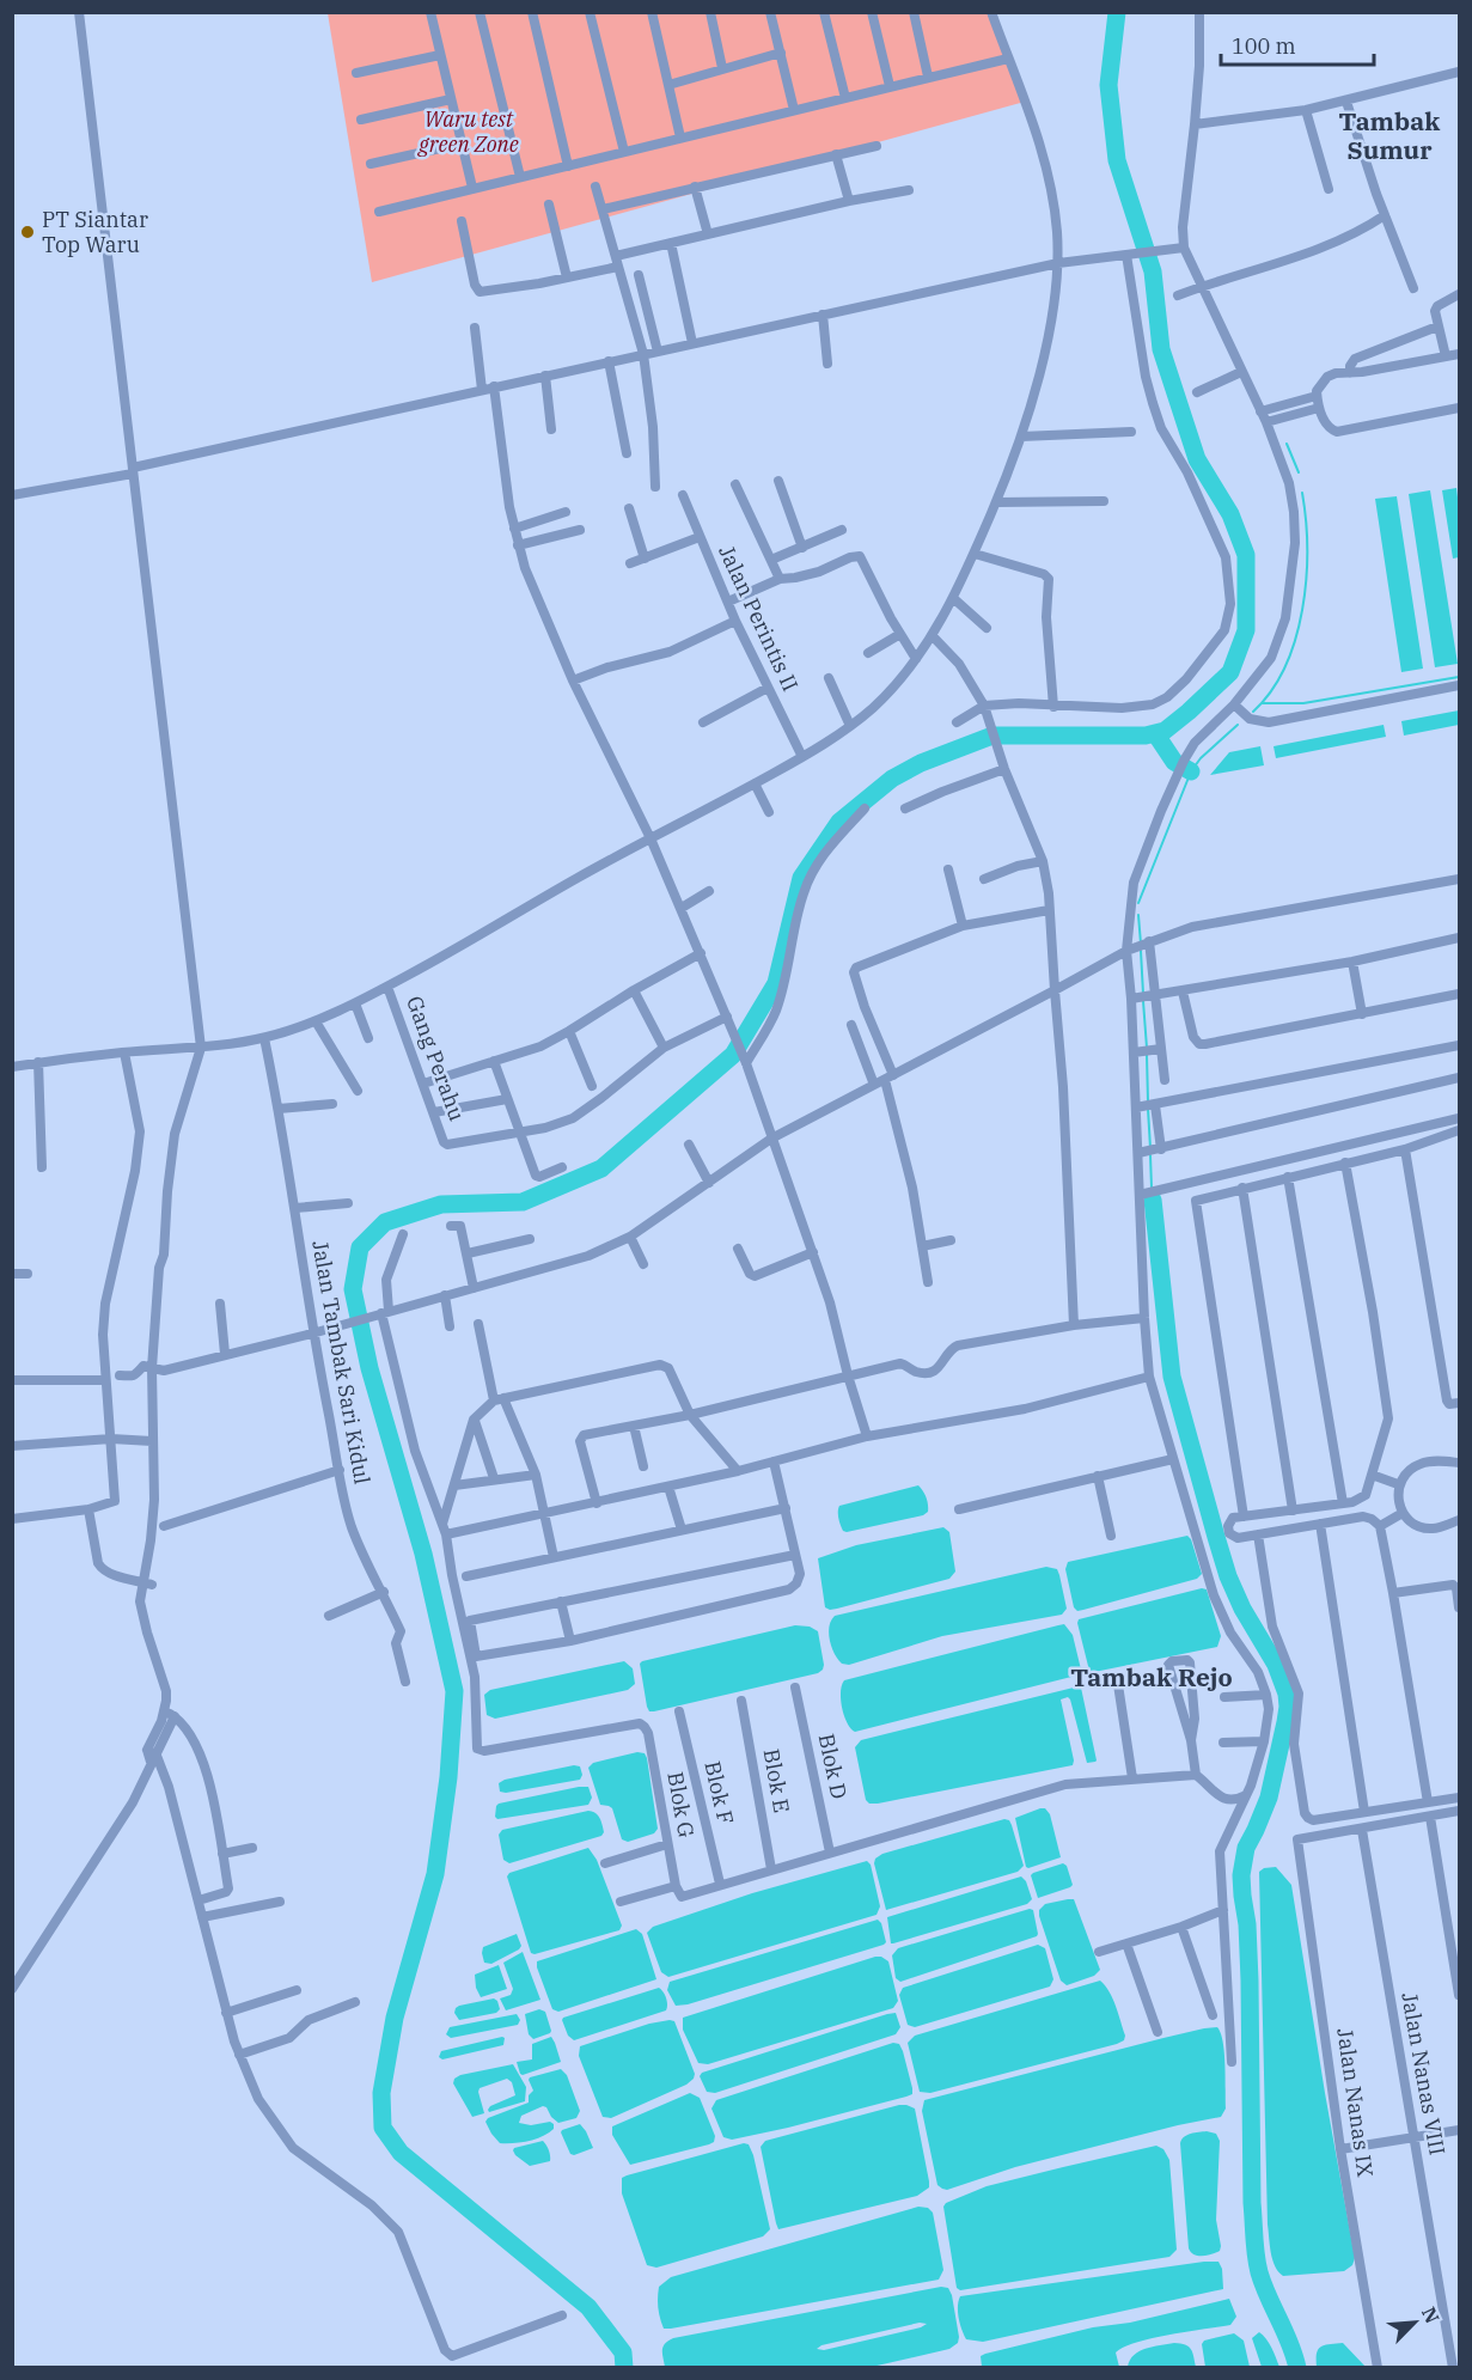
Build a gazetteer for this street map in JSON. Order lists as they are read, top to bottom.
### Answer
{
  "streets": {
    "street": [
      "Jalan Perintis II",
      "Gang Perahu",
      "Jalan Tambak Sari Kidul",
      "Blok D",
      "Blok E",
      "Blok F",
      "Blok G",
      "Jalan Nanas VIII",
      "Jalan Nanas IX"
    ]
  },
  "crossings": [
    ["Jalan Nanas VIII", "Jalan Nanas IX"]
  ],
  "districts": ["Tambak Sumur", "Tambak Rejo"],
  "parks": ["Waru test green Zone"],
  "places": ["PT Siantar Top Waru"],
  "scale_bar": "100 m",
  "north": "top right"
}
